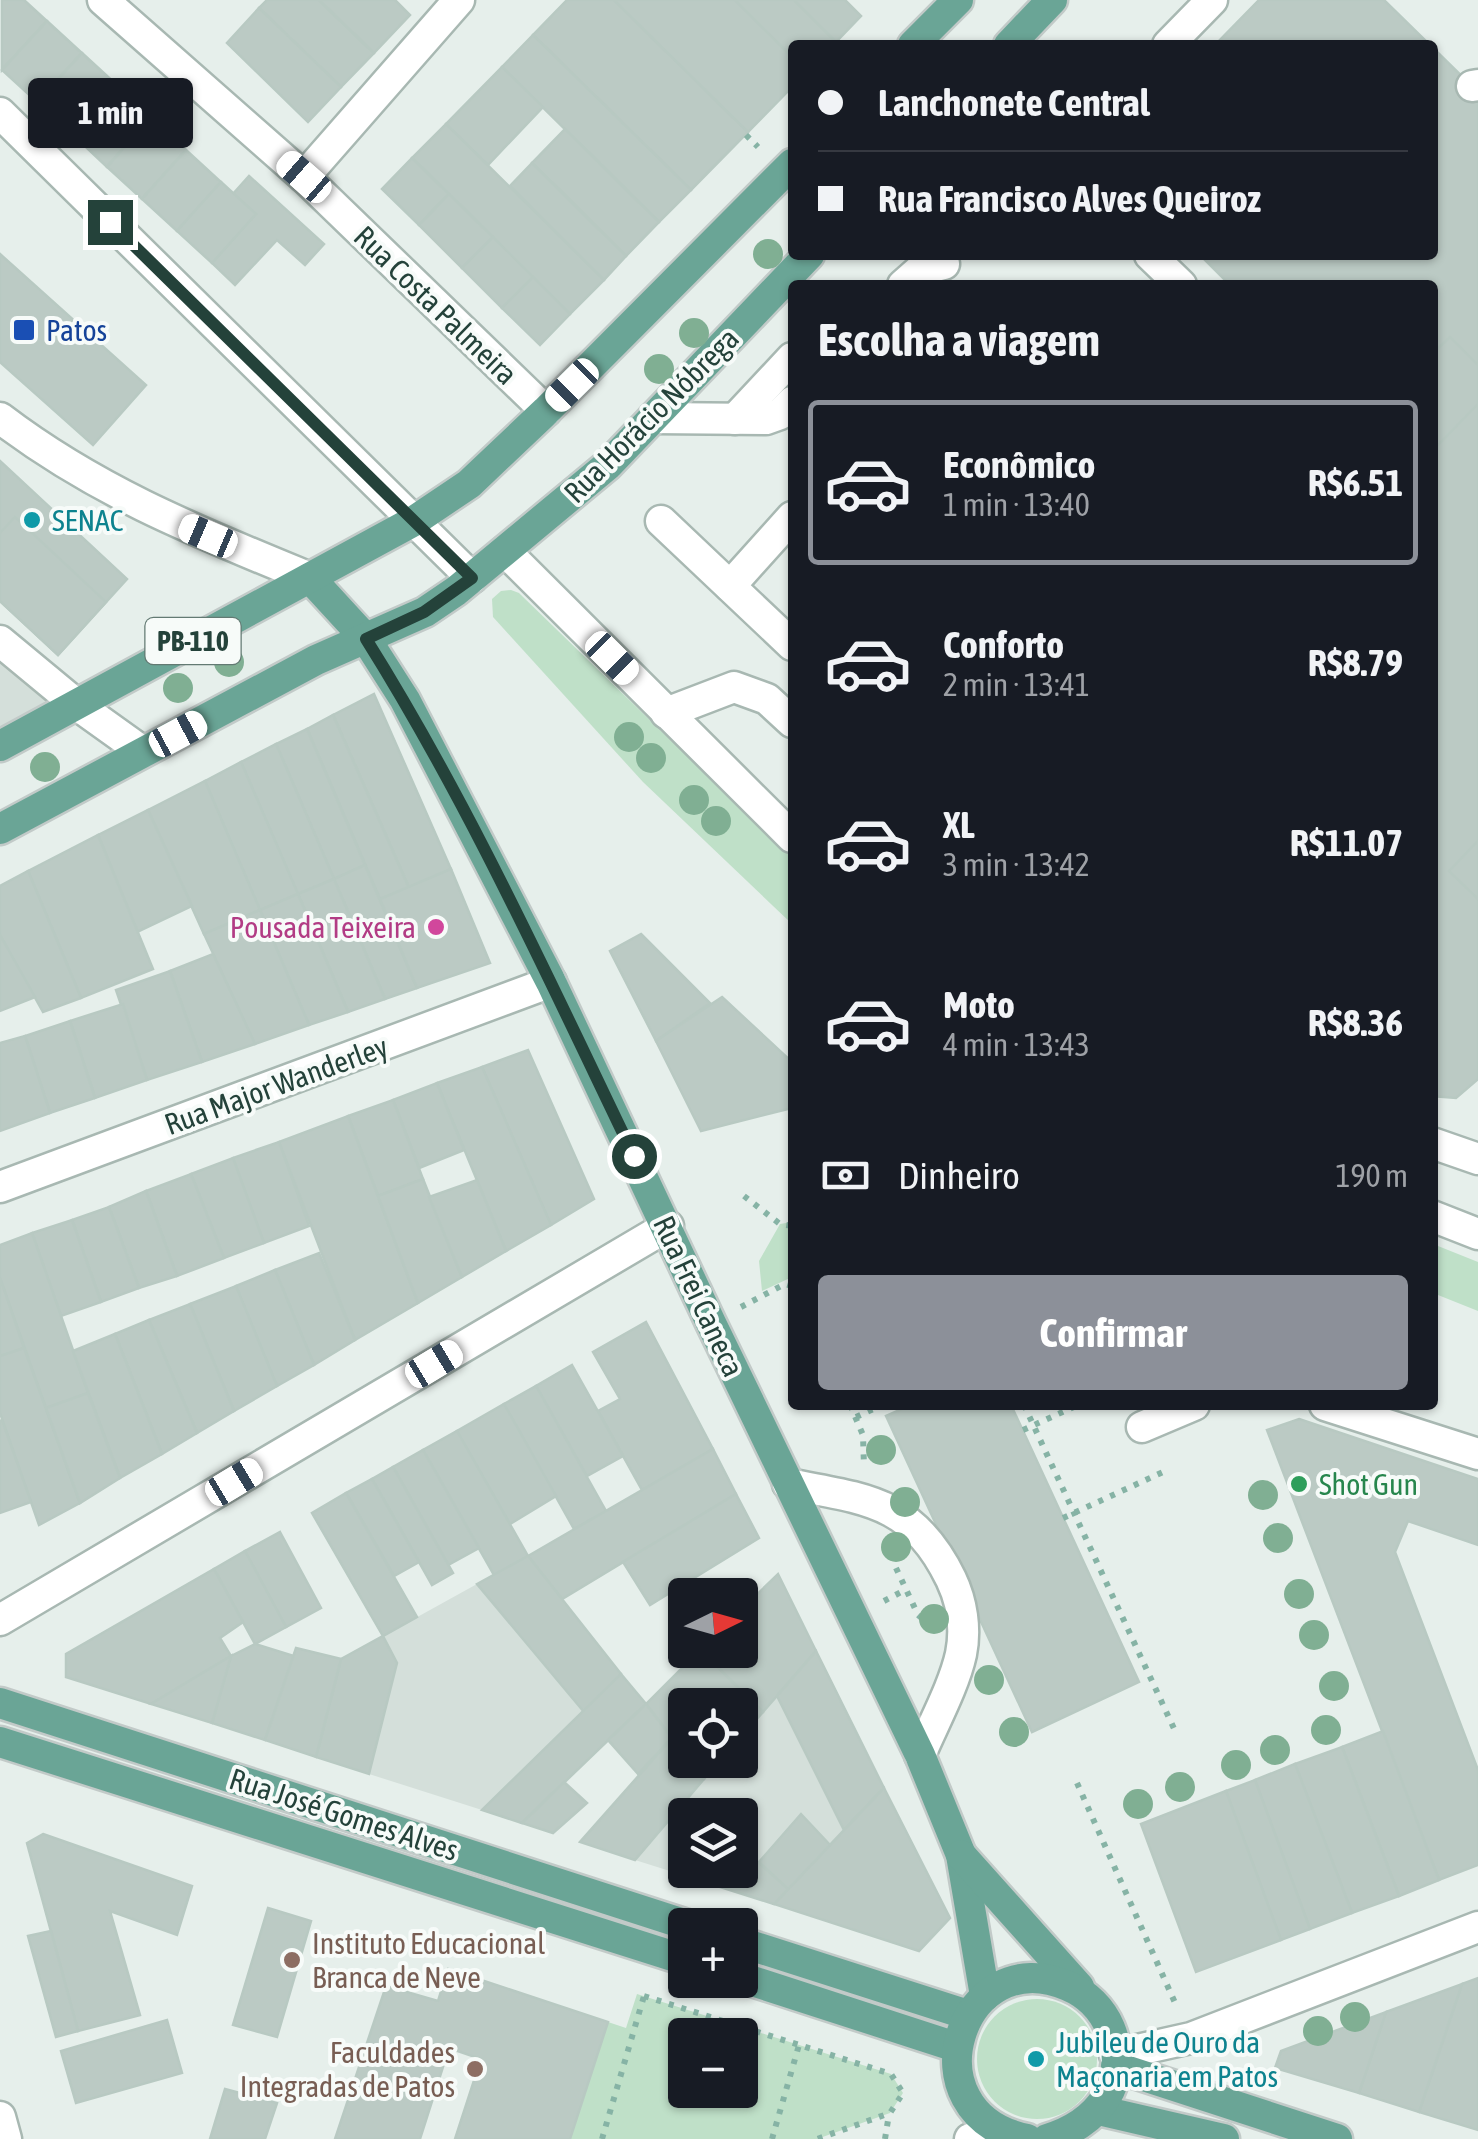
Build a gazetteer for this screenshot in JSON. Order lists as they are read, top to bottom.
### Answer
{
  "streets": {
    "main road": [
      "Rua Horácio Nóbrega",
      "PB-110",
      "Rua Frei Caneca",
      "Rua José Gomes Alves"
    ],
    "street": ["Rua Costa Palmeira", "Rua Major Wanderley"]
  },
  "crossings": [
    ["Rua Horácio Nóbrega", "PB-110"],
    ["Rua Horácio Nóbrega", "Rua Frei Caneca"],
    ["PB-110", "Rua Frei Caneca"],
    ["Rua Major Wanderley", "Rua Frei Caneca"]
  ],
  "places": {
    "transit": ["Patos"],
    "other": [
      "SENAC",
      "Pousada Teixeira",
      "Shot Gun",
      "Instituto Educacional Branca de Neve",
      "Jubileu de Ouro da Maçonaria em Patos",
      "Faculdades Integradas de Patos"
    ]
  },
  "north": "right",
  "page": {
    "banner": ["Lanchonete Central", "Rua Francisco Alves Queiroz"],
    "bubble": "1 min",
    "heading": "Escolha a viagem",
    "list": [
      {
        "name": "Econômico",
        "note": "1 min · 13:40",
        "value": "R$6.51"
      },
      {
        "name": "Conforto",
        "note": "2 min · 13:41",
        "value": "R$8.79"
      },
      {
        "name": "XL",
        "note": "3 min · 13:42",
        "value": "R$11.07"
      },
      {
        "name": "Moto",
        "note": "4 min · 13:43",
        "value": "R$8.36"
      }
    ],
    "pay": ["Dinheiro", "190 m"],
    "buttons": "Confirmar",
    "map_buttons": ["+", "−"]
  }
}
